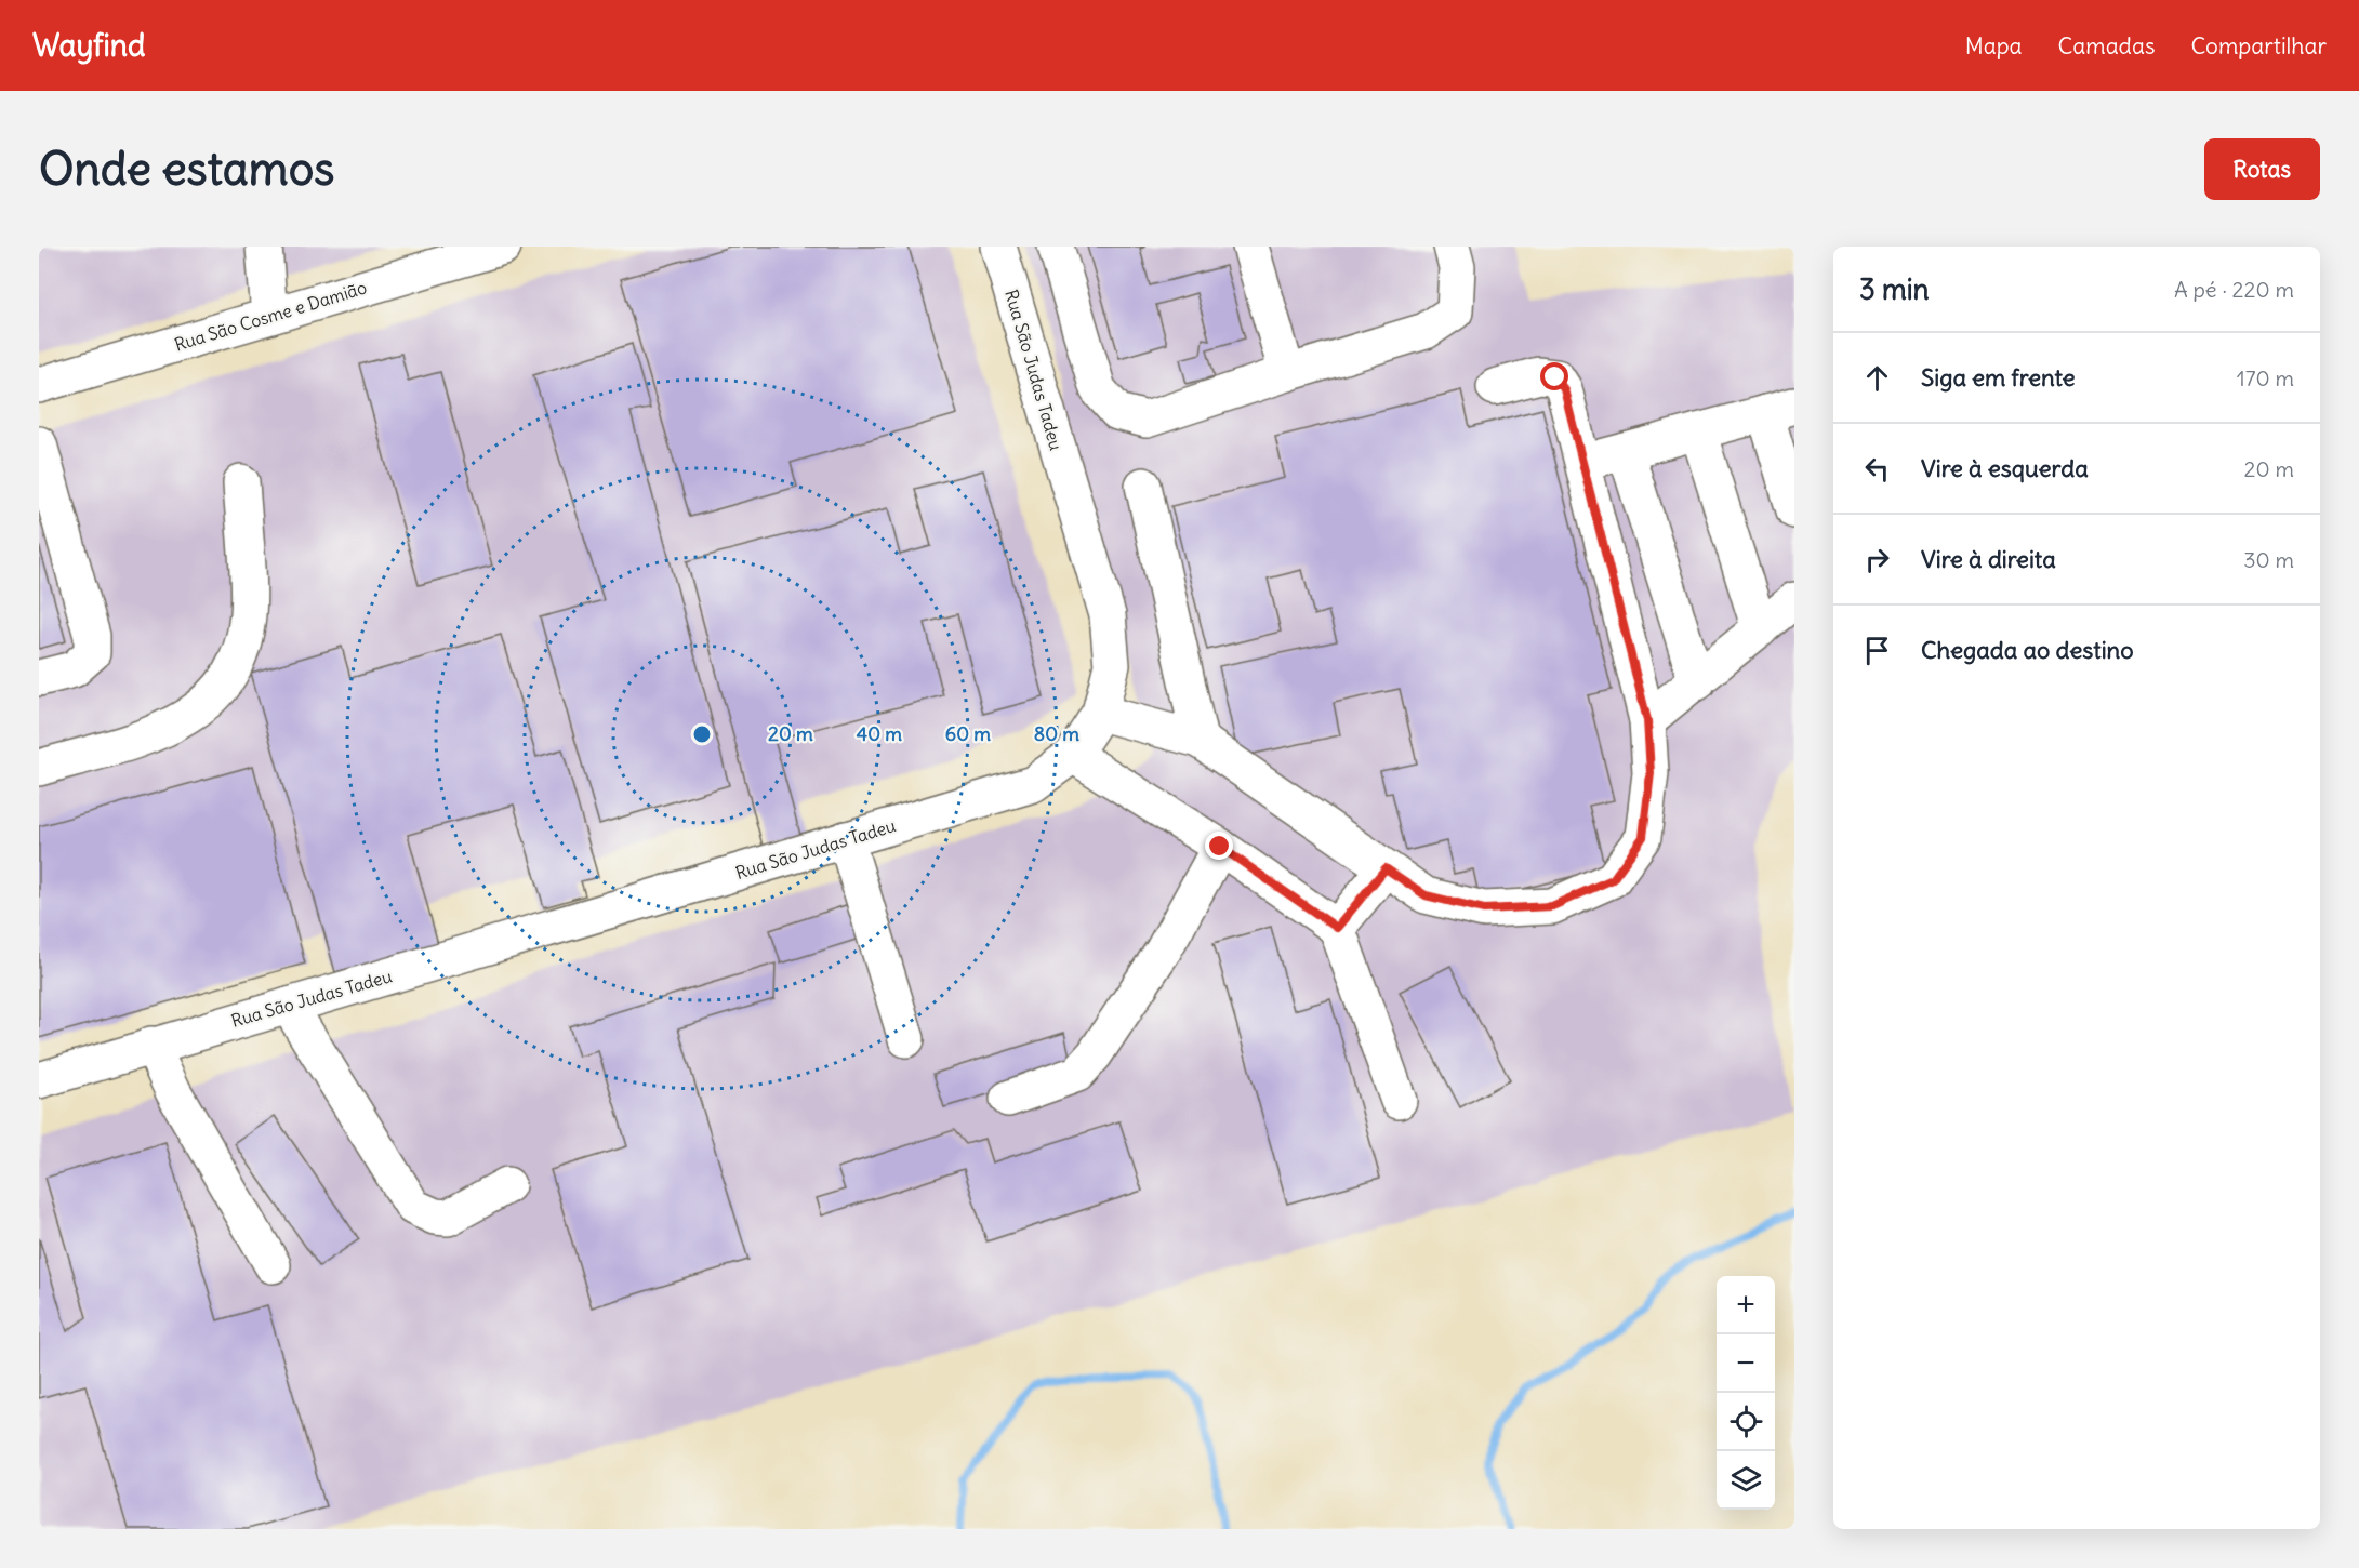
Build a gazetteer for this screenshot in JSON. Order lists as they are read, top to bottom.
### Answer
{
  "streets": {
    "street": ["Rua São Cosme e Damião", "Rua São Judas Tadeu"]
  },
  "page": {
    "header": "Wayfind",
    "nav": ["Mapa", "Camadas", "Compartilhar"],
    "buttons": "Rotas",
    "title": "Onde estamos",
    "heading": ["3 min", "A pé · 220 m"],
    "list": [
      ["Siga em frente", "170 m"],
      ["Vire à esquerda", "20 m"],
      ["Vire à direita", "30 m"],
      "Chegada ao destino"
    ],
    "map_buttons": ["+", "−"]
  },
  "rings": [
    "20 m",
    "40 m",
    "60 m",
    "80 m"
  ]
}
